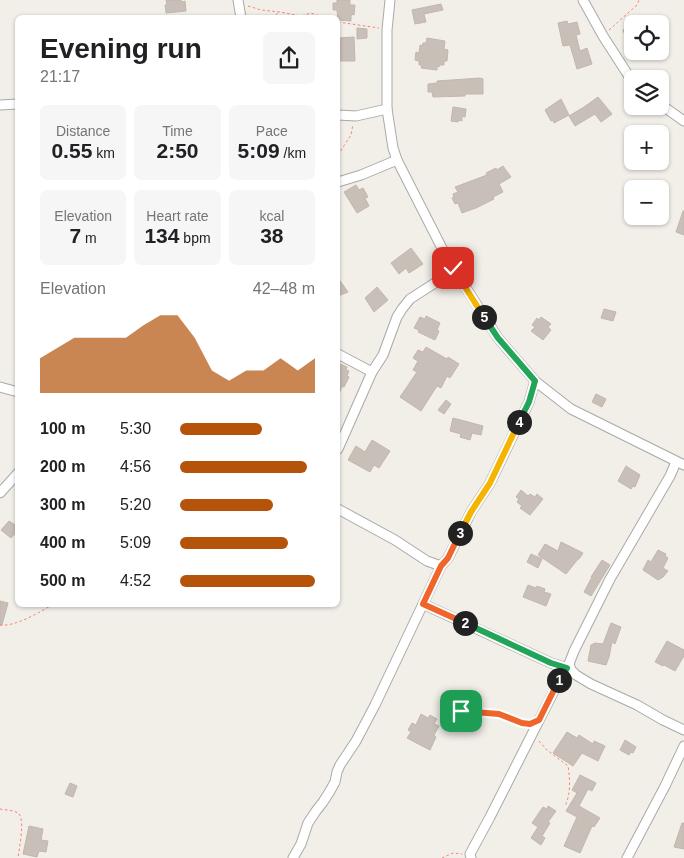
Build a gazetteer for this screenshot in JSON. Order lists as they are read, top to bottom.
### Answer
{
  "page": {
    "map_buttons": ["+", "−"],
    "heading": ["Evening run", "21:17"],
    "stats": [
      ["Distance", "0.55 km"],
      ["Time", "2:50"],
      ["Pace", "5:09 /km"],
      ["Elevation", "7 m"],
      ["Heart rate", "134 bpm"],
      ["kcal", "38"]
    ],
    "chart": ["Elevation", "42–48 m"],
    "pins": [
      "5",
      "4",
      "3",
      "2",
      "1"
    ],
    "list": [
      {
        "name": "100 m",
        "note": "5:30"
      },
      {
        "name": "200 m",
        "note": "4:56"
      },
      {
        "name": "300 m",
        "note": "5:20"
      },
      {
        "name": "400 m",
        "note": "5:09"
      },
      {
        "name": "500 m",
        "note": "4:52"
      }
    ]
  }
}
